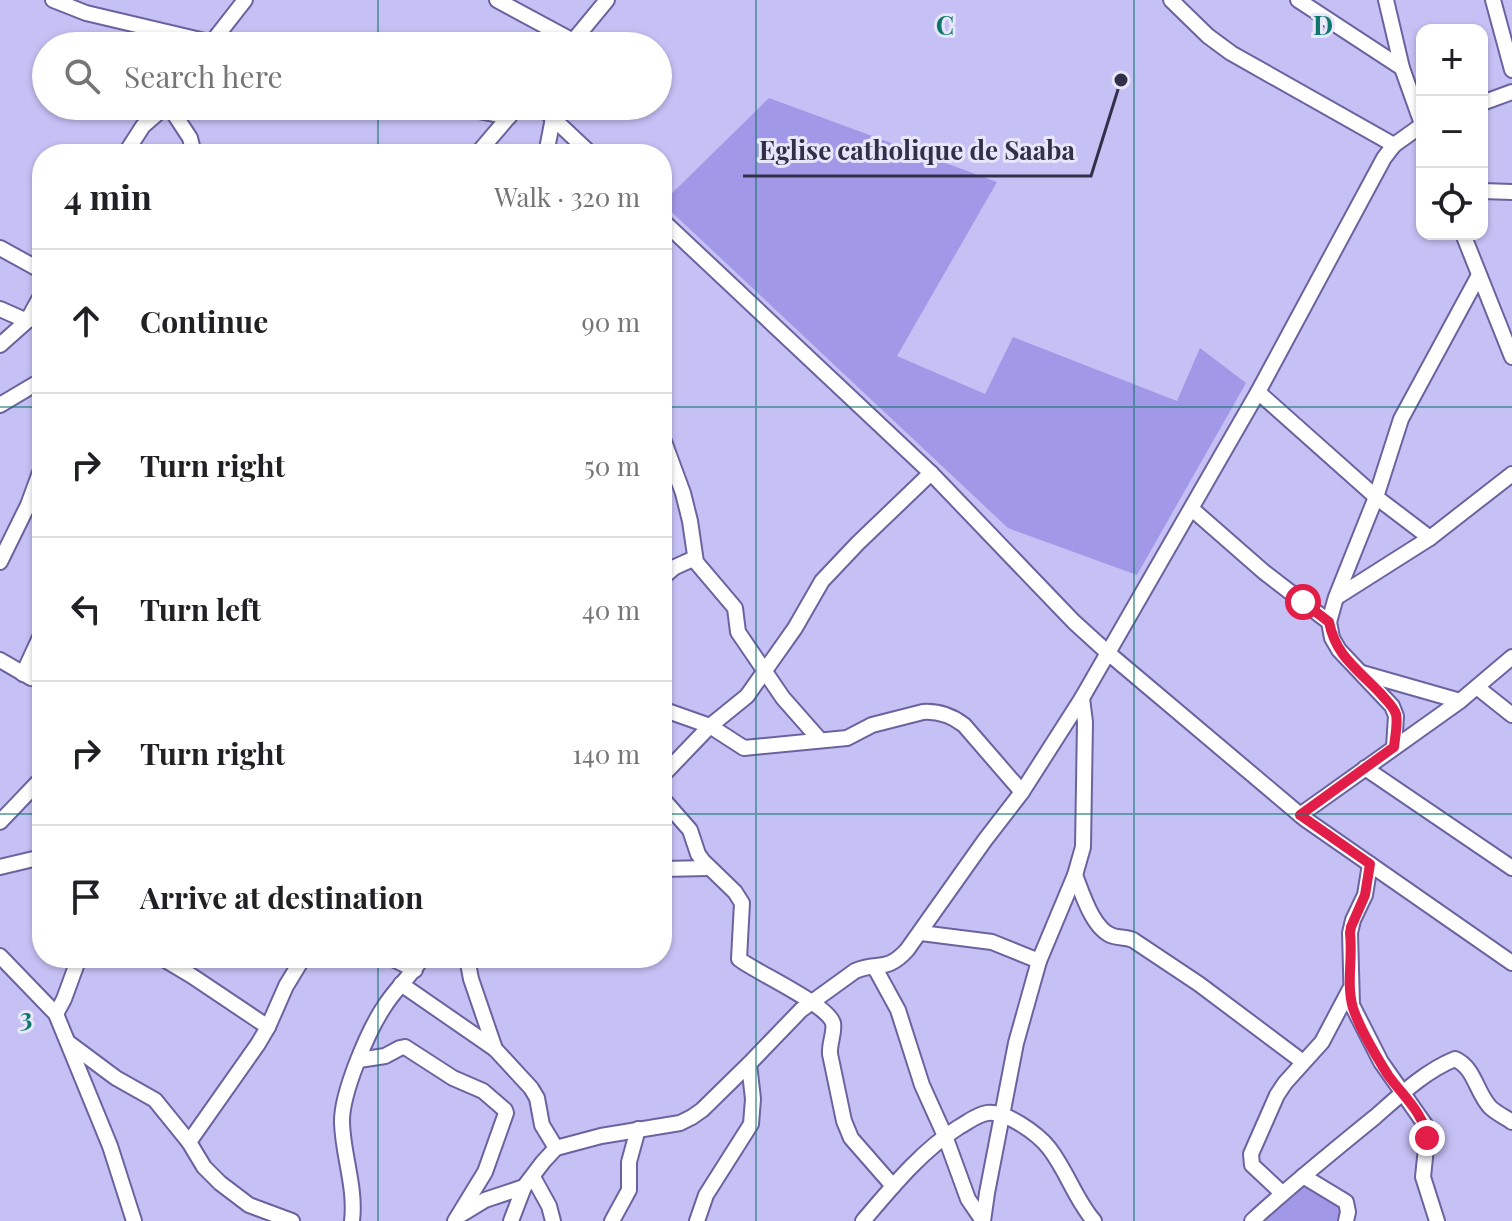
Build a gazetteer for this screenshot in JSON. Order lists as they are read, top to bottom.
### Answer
{
  "places": ["Eglise catholique de Saaba"],
  "page": {
    "map_buttons": ["+", "−"],
    "search": "Search here",
    "heading": ["4 min", "Walk · 320 m"],
    "list": [
      ["Continue", "90 m"],
      ["Turn right", "50 m"],
      ["Turn left", "40 m"],
      ["Turn right", "140 m"],
      "Arrive at destination"
    ]
  },
  "grid": {
    "columns": ["C", "D"],
    "rows": ["3"]
  }
}
